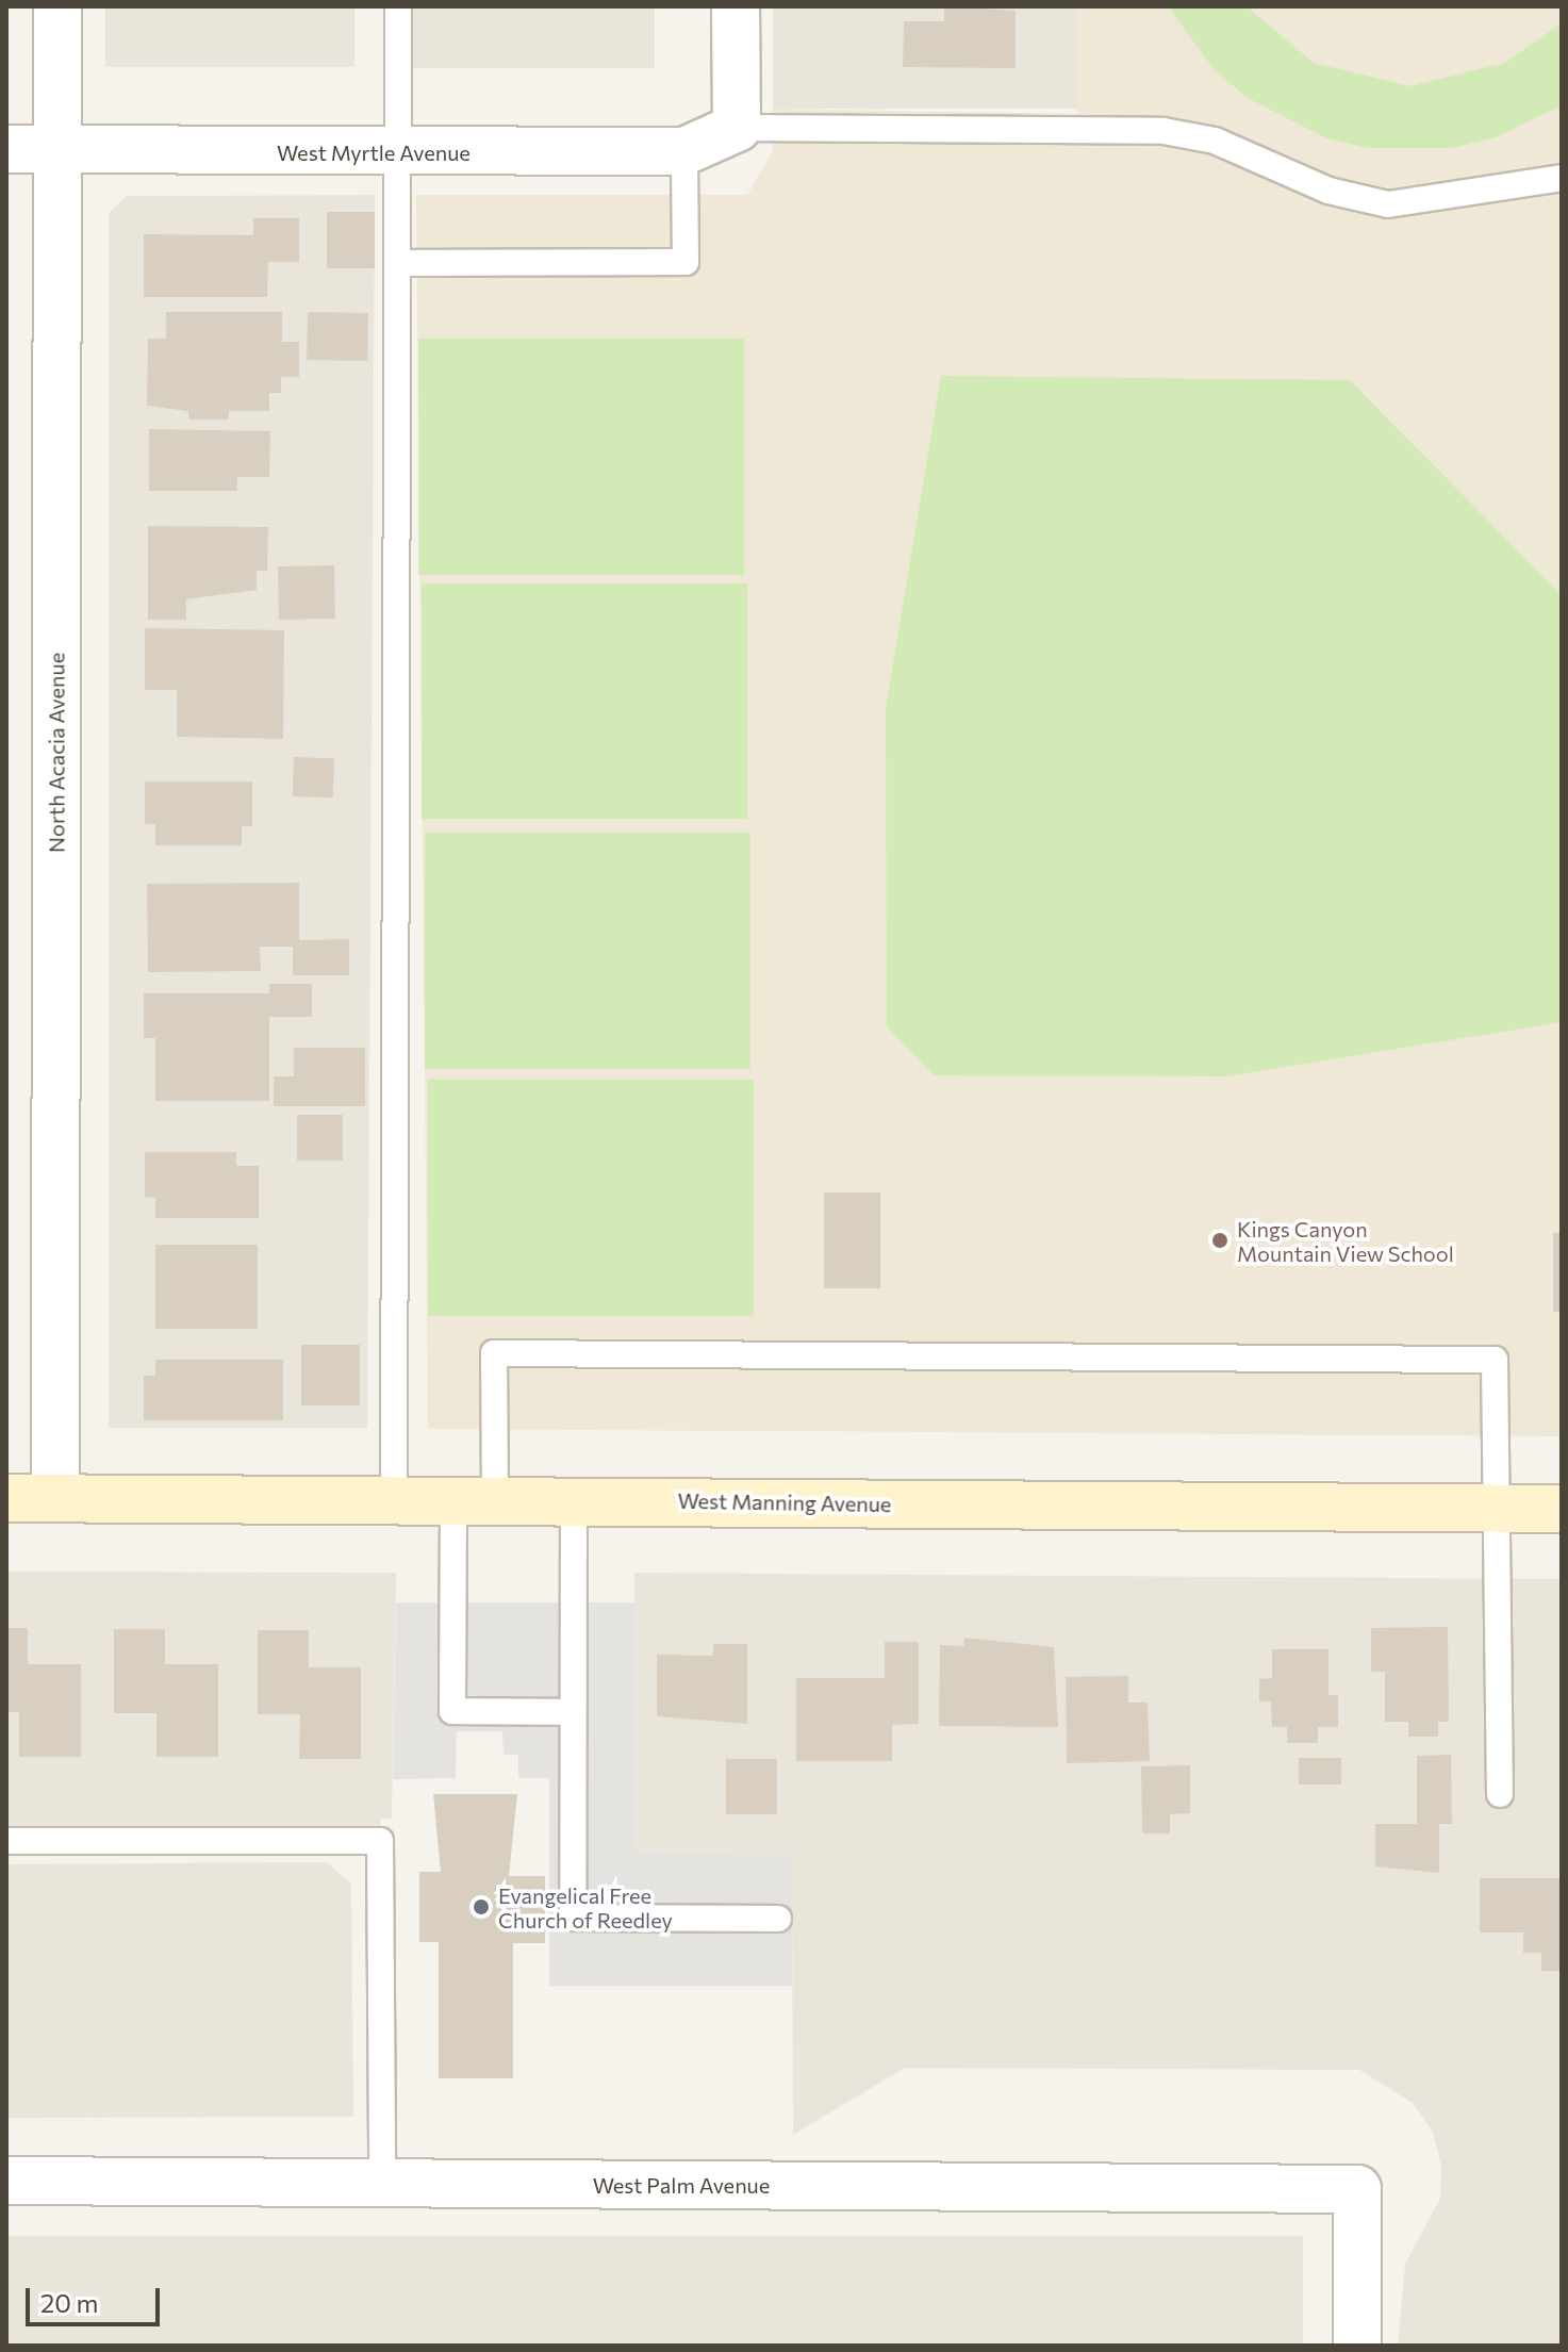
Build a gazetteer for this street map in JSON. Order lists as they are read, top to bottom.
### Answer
{
  "streets": {
    "main road": ["West Manning Avenue"],
    "street": ["West Myrtle Avenue", "North Acacia Avenue", "West Palm Avenue"]
  },
  "crossings": [
    ["West Myrtle Avenue", "North Acacia Avenue"],
    ["North Acacia Avenue", "West Manning Avenue"]
  ],
  "places": ["Kings Canyon Mountain View School", "Evangelical Free Church of Reedley"],
  "scale_bar": "20 m"
}
